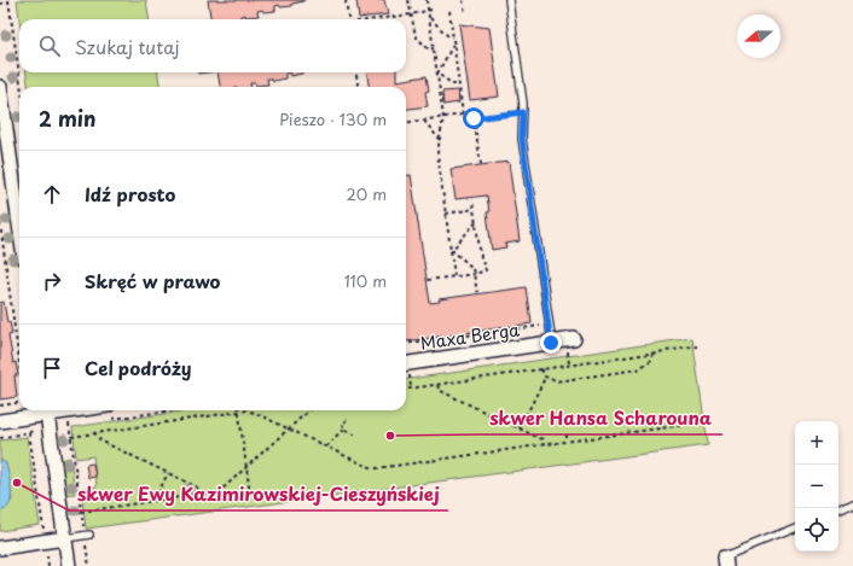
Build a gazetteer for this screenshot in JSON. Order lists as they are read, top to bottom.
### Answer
{
  "streets": {
    "street": ["Maxa Berga"]
  },
  "places": ["skwer Hansa Scharouna", "skwer Ewy Kazimirowskiej-Cieszyńskiej"],
  "north": "left",
  "page": {
    "search": "Szukaj tutaj",
    "heading": ["2 min", "Pieszo · 130 m"],
    "list": [
      ["Idź prosto", "20 m"],
      ["Skręć w prawo", "110 m"],
      "Cel podróży"
    ],
    "map_buttons": ["+", "−"]
  }
}
